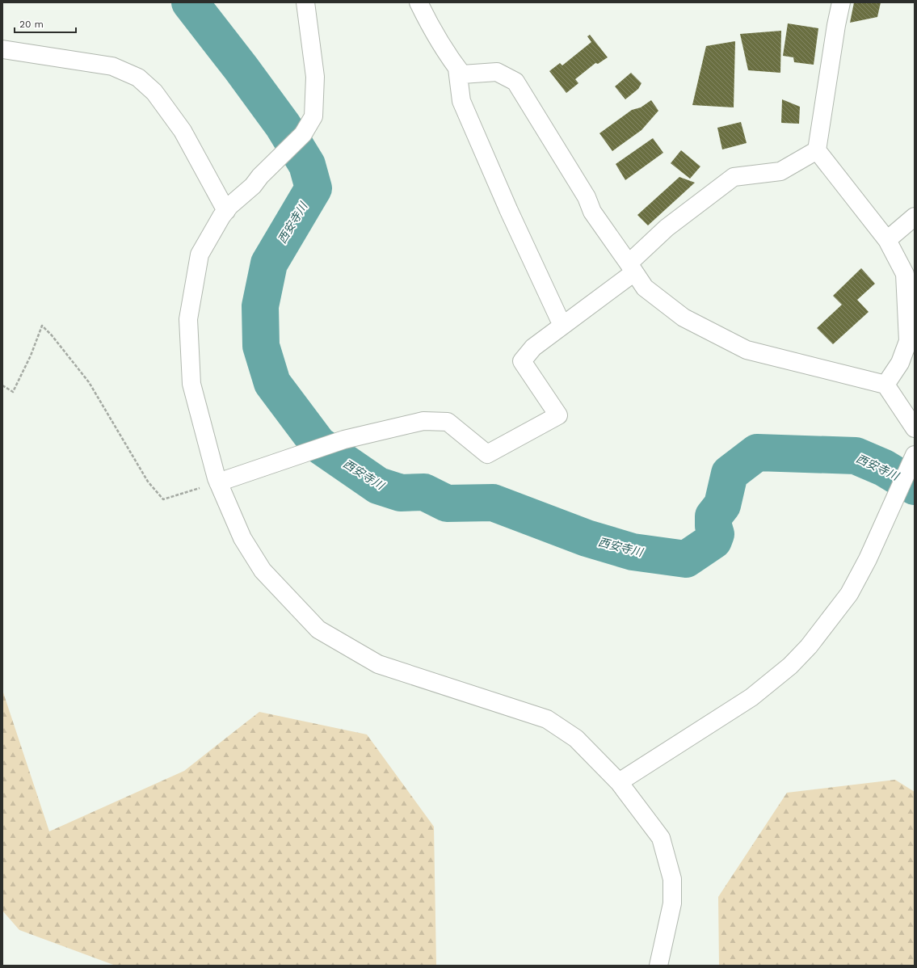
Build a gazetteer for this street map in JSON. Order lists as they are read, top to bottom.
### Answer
{
  "water": ["西安寺川"],
  "scale_bar": "20 m"
}
